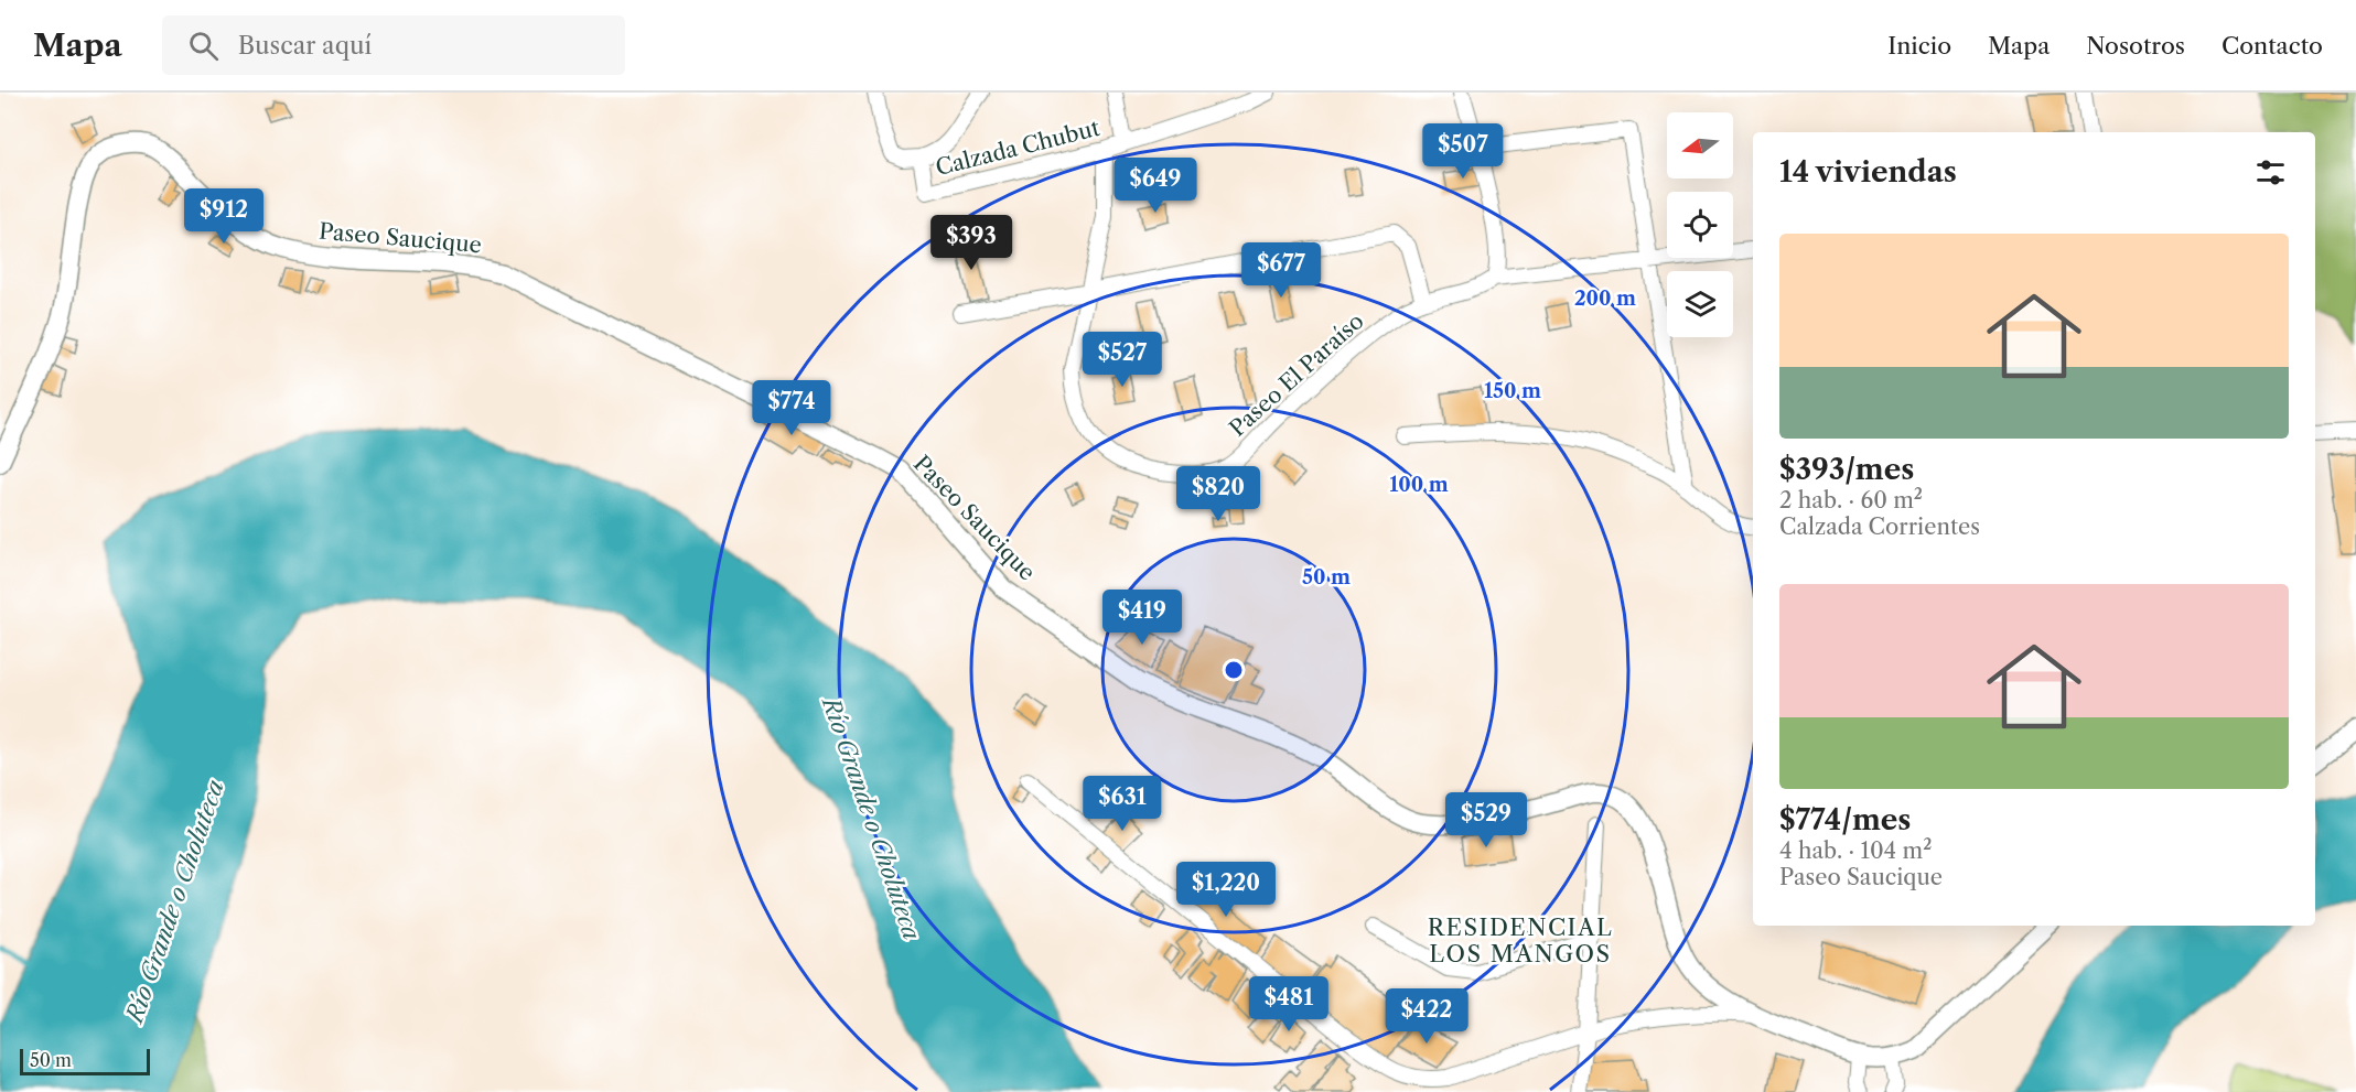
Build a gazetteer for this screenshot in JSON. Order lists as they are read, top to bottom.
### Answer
{
  "streets": {
    "street": ["Calzada Chubut", "Paseo Saucique", "Paseo El Paraíso"]
  },
  "crossings": [
    ["Calzada Chubut", "Paseo El Paraíso"]
  ],
  "districts": ["RESIDENCIAL LOS MANGOS"],
  "water": ["Río Grande o Choluteca"],
  "scale_bar": "50 m",
  "north": "left",
  "page": {
    "header": "Mapa",
    "search": "Buscar aquí",
    "nav": [
      "Inicio",
      "Mapa",
      "Nosotros",
      "Contacto"
    ],
    "price": [
      "$507",
      "$649",
      "$912",
      "$393",
      "$677",
      "$527",
      "$774",
      "$820",
      "$419",
      "$631",
      "$529",
      "$1,220",
      "$481",
      "$422"
    ],
    "heading": "14 viviendas",
    "list": [
      {
        "name": "$393/mes",
        "note": "2 hab. · 60 m² · Calzada Corrientes"
      },
      {
        "name": "$774/mes",
        "note": "4 hab. · 104 m² · Paseo Saucique"
      }
    ],
    "scale": "50 m"
  },
  "rings": [
    "200 m",
    "150 m",
    "100 m",
    "50 m"
  ]
}
